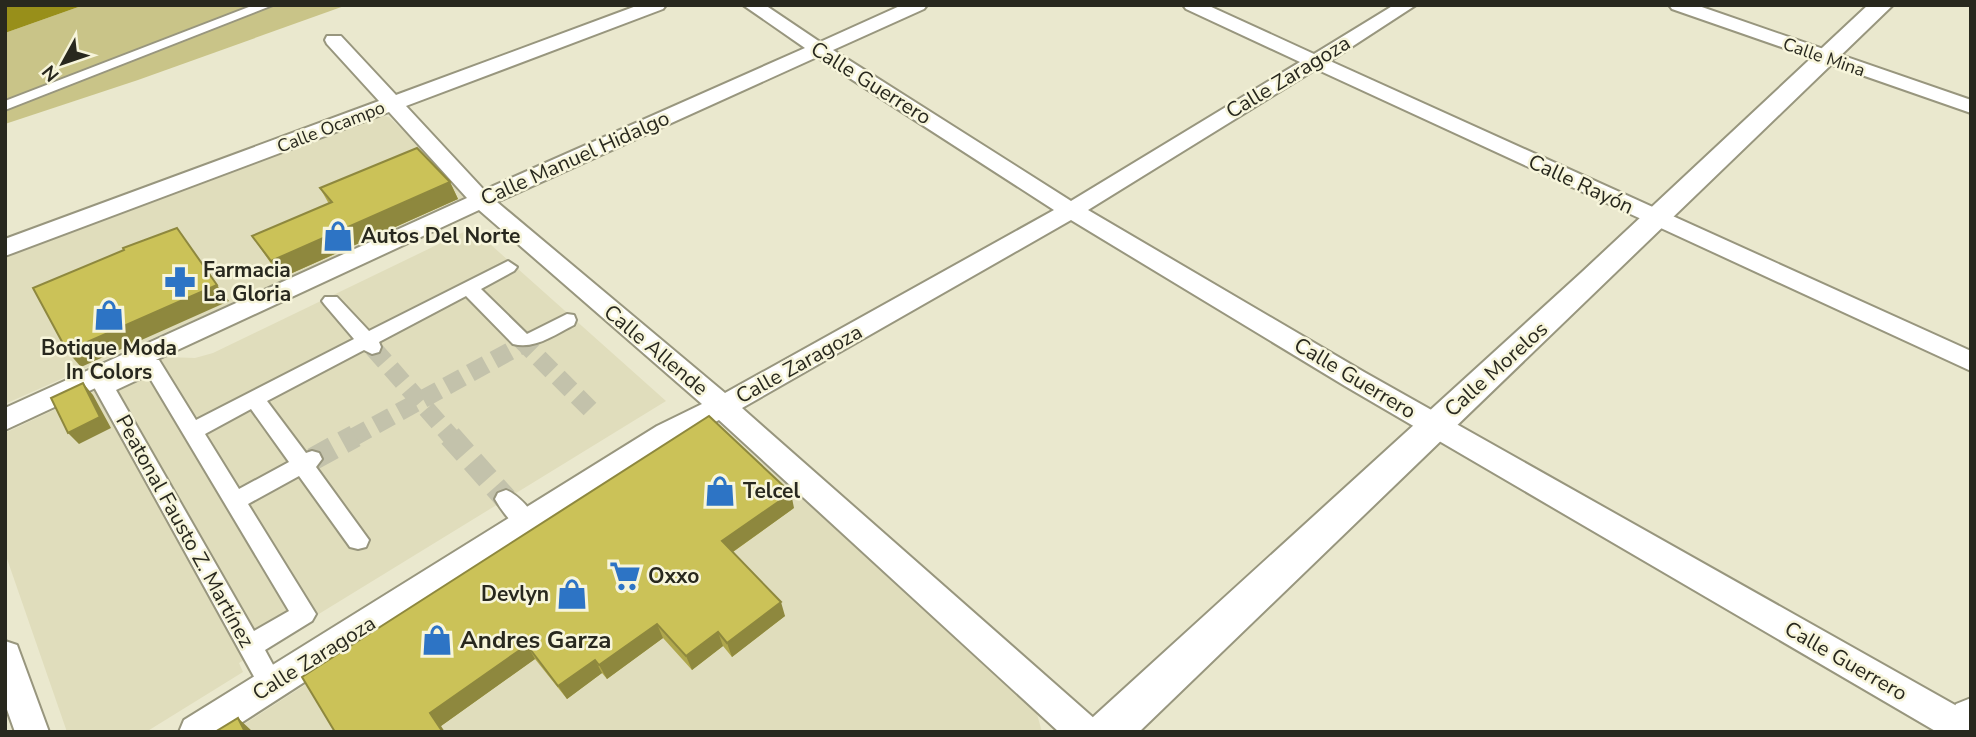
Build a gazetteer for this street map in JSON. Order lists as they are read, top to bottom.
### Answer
{
  "streets": {
    "street": [
      "Calle Mina",
      "Calle Zaragoza",
      "Calle Guerrero",
      "Calle Ocampo",
      "Calle Manuel Hidalgo",
      "Calle Rayón",
      "Calle Allende",
      "Calle Morelos",
      "Peatonal Fausto Z. Martínez"
    ]
  },
  "crossings": [
    ["Calle Mina", "Calle Morelos"],
    ["Calle Zaragoza", "Calle Guerrero"],
    ["Calle Zaragoza", "Calle Rayón"],
    ["Calle Zaragoza", "Calle Allende"],
    ["Calle Zaragoza", "Peatonal Fausto Z. Martínez"],
    ["Calle Guerrero", "Calle Manuel Hidalgo"],
    ["Calle Guerrero", "Calle Morelos"],
    ["Calle Ocampo", "Calle Allende"],
    ["Calle Manuel Hidalgo", "Calle Allende"],
    ["Calle Manuel Hidalgo", "Peatonal Fausto Z. Martínez"],
    ["Calle Rayón", "Calle Morelos"]
  ],
  "places": {
    "shop": [
      "Autos Del Norte",
      "Botique Moda In Colors",
      "Telcel",
      "Devlyn",
      "Andres Garza"
    ],
    "pharmacy": ["Farmacia La Gloria"],
    "supermarket": ["Oxxo"]
  },
  "north": "bottom left"
}
